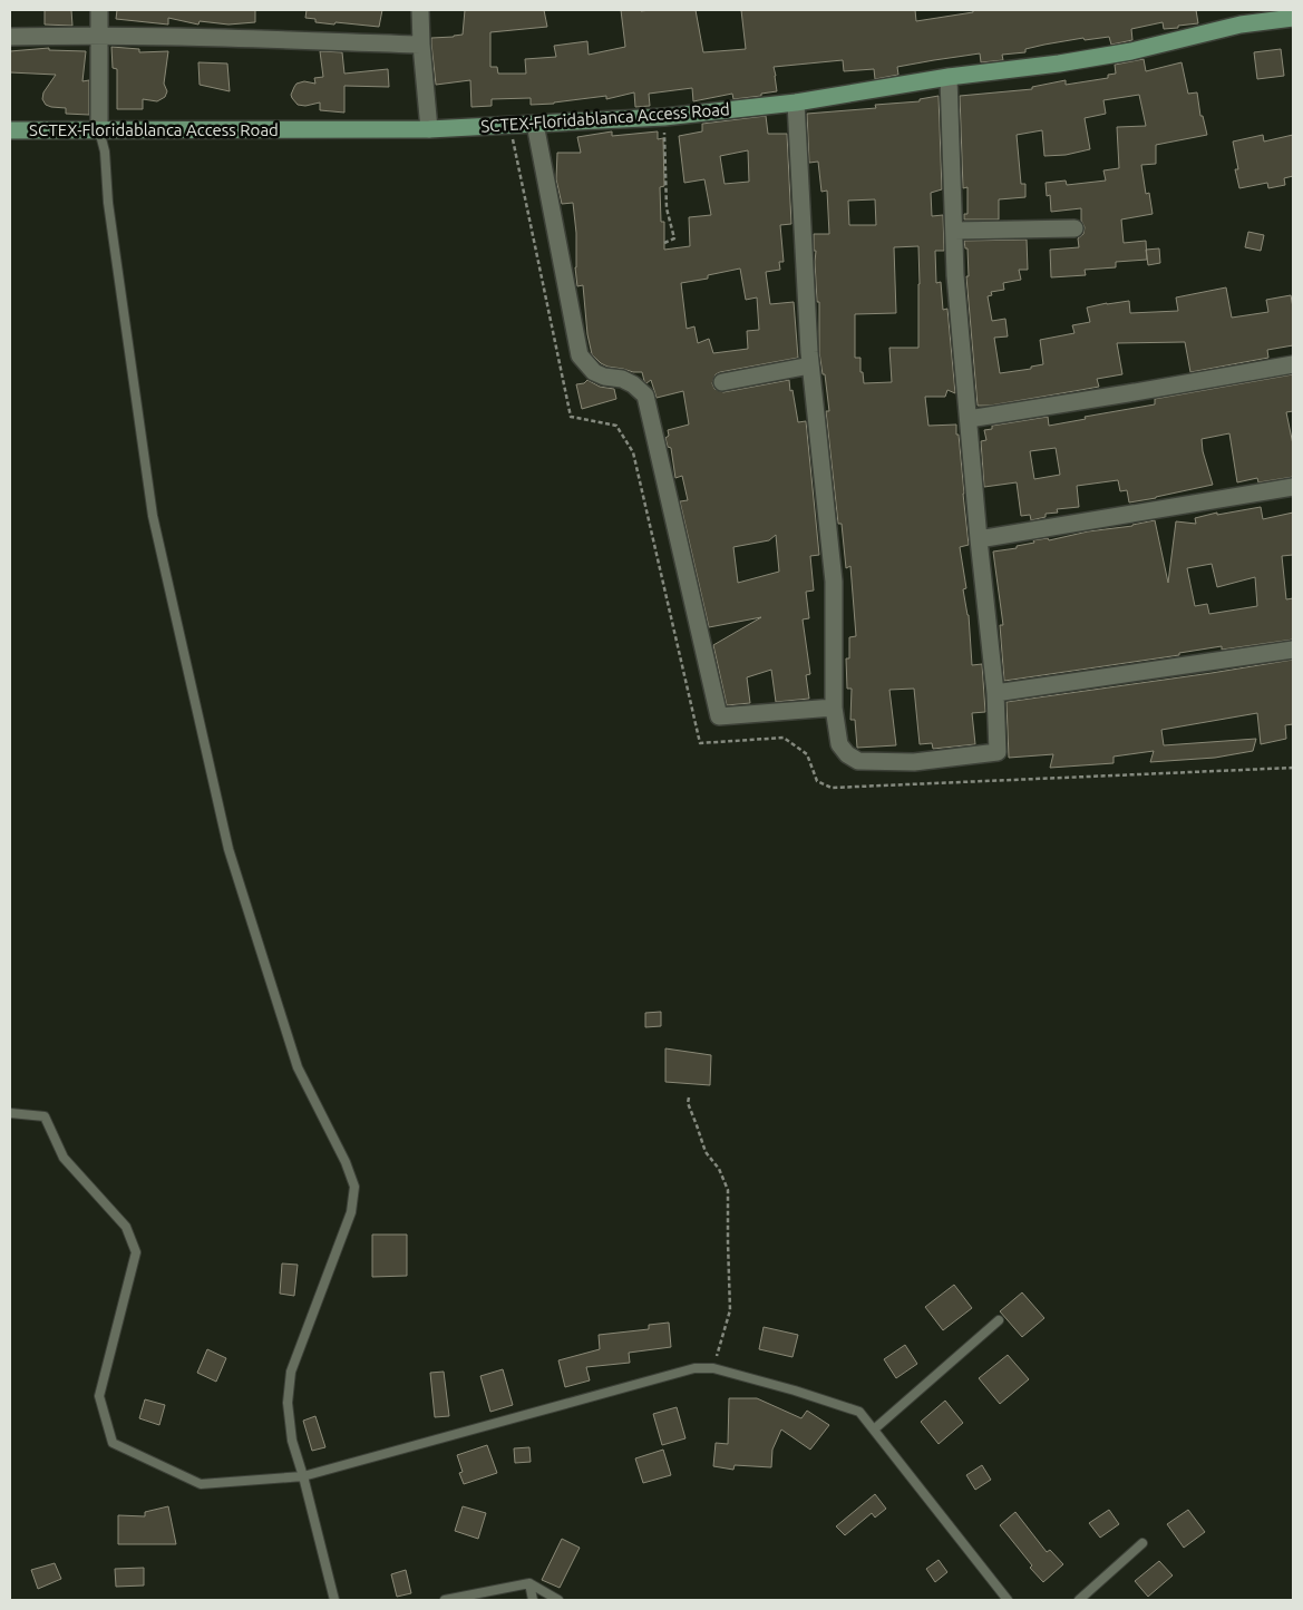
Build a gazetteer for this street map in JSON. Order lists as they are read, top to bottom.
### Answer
{
  "streets": {
    "main road": ["SCTEX-Floridablanca Access Road"]
  }
}
